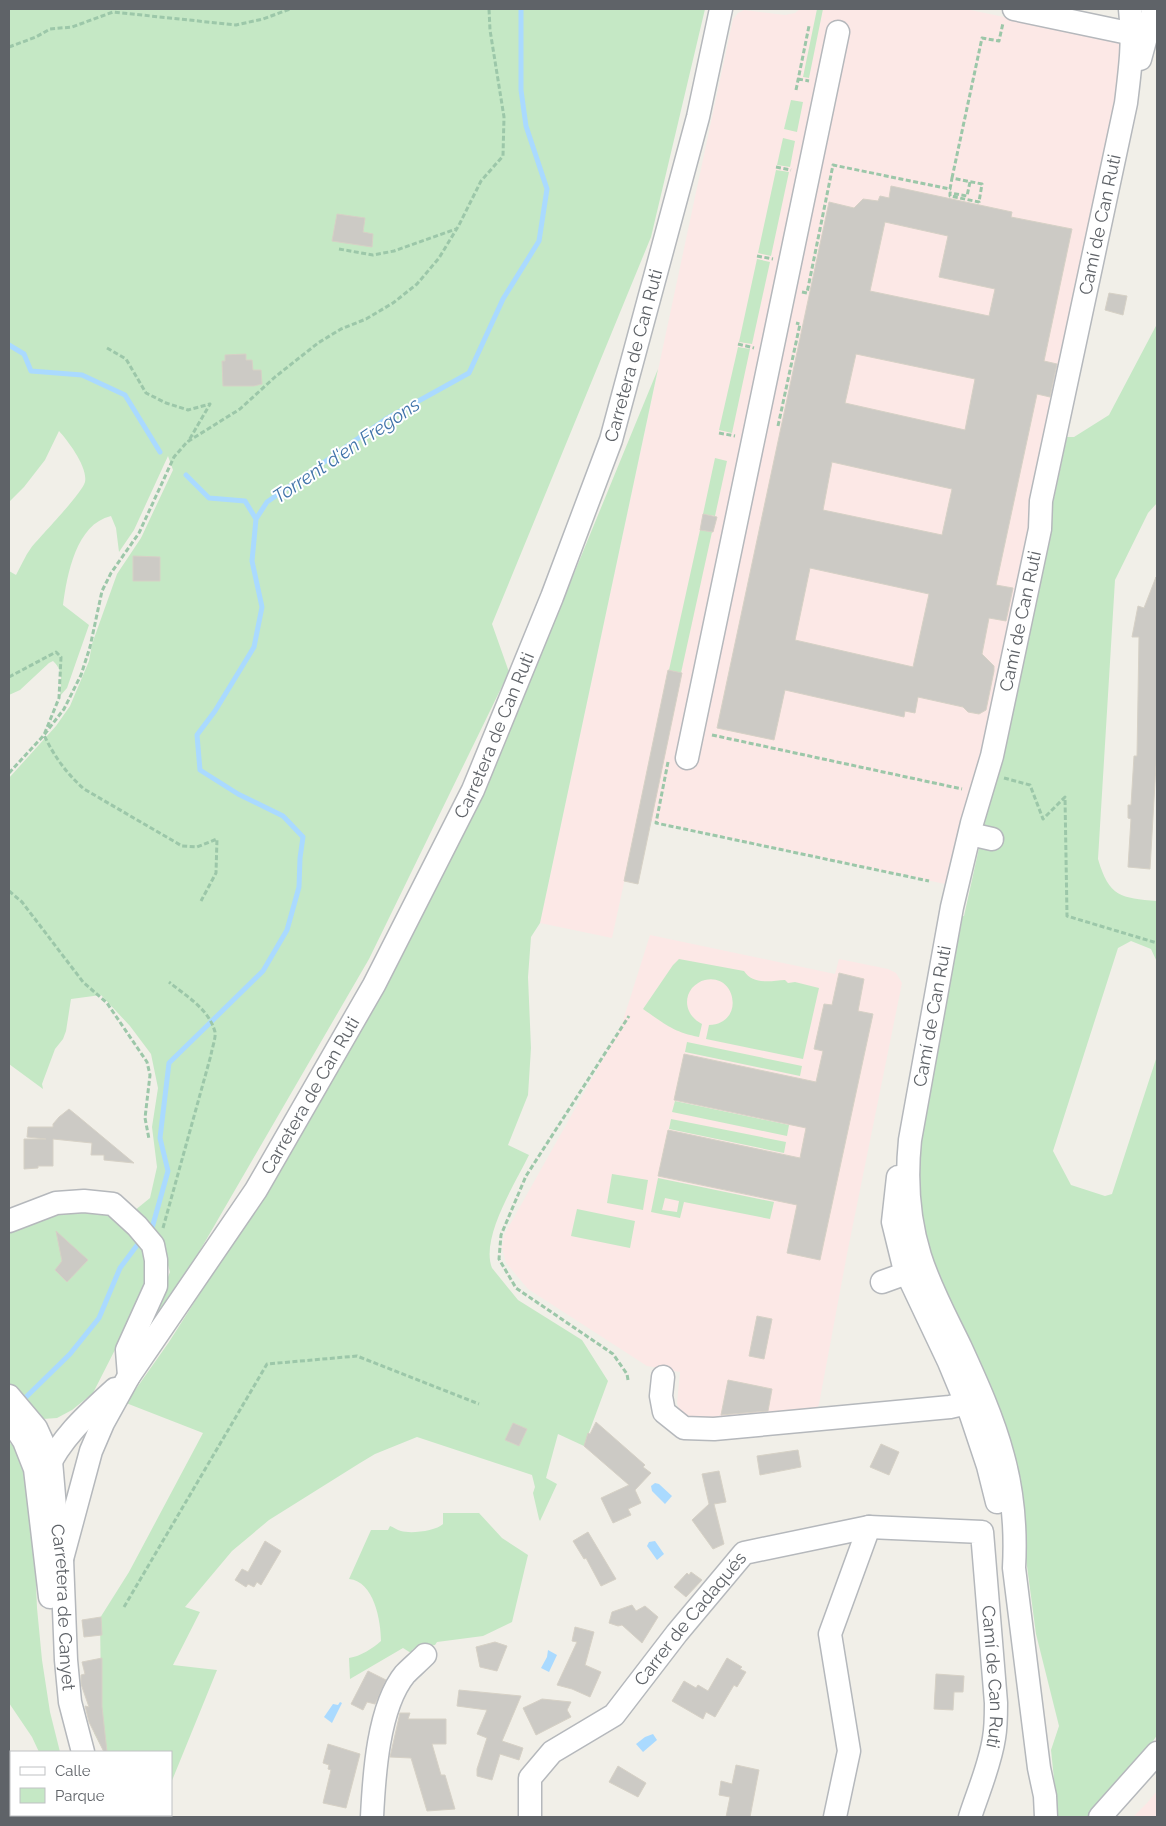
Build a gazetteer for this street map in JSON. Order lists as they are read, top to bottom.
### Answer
{
  "streets": {
    "street": [
      "Camí de Can Ruti",
      "Carretera de Can Ruti",
      "Carretera de Canyet",
      "Carrer de Cadaqués"
    ]
  },
  "crossings": [
    ["Camí de Can Ruti", "Carrer de Cadaqués"],
    ["Carretera de Can Ruti", "Carretera de Canyet"]
  ],
  "water": ["Torrent d'en Fregons"],
  "legend": ["Calle", "Parque"]
}
